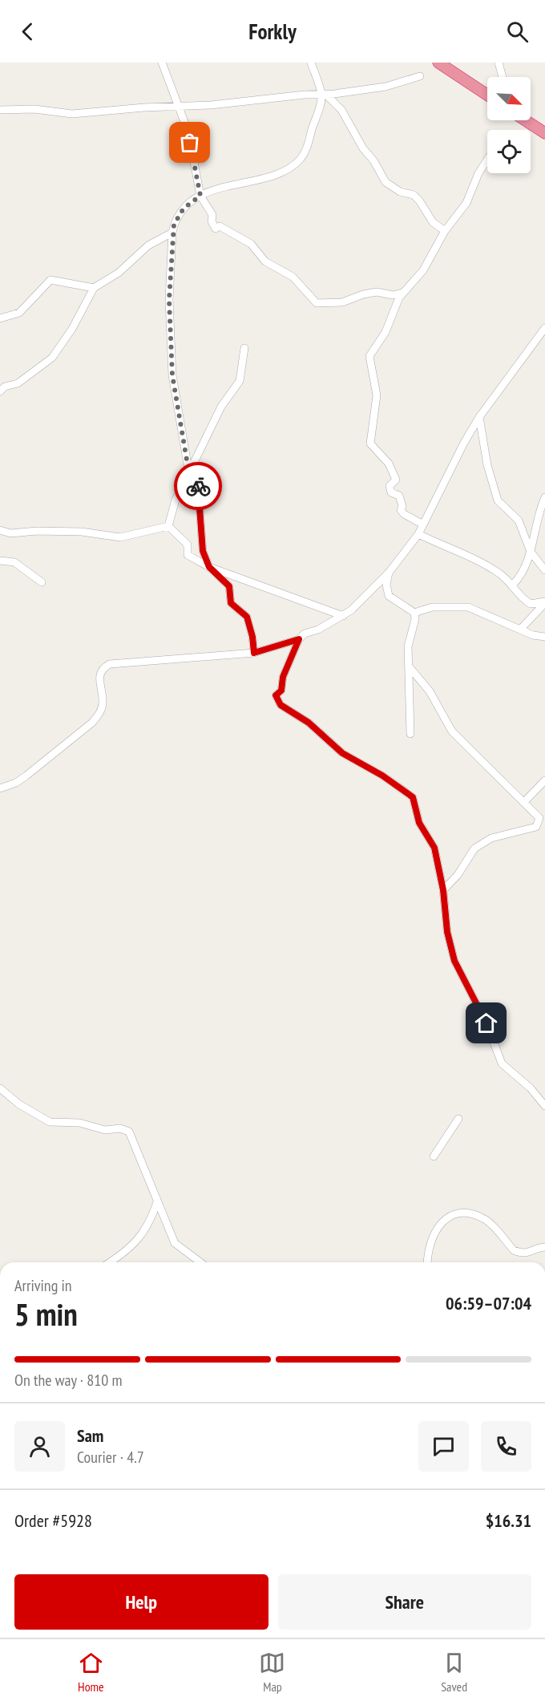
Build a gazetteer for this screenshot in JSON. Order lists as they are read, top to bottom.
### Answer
{
  "north": "bottom right",
  "page": {
    "header": "Forkly",
    "heading": ["5 min", "Arriving in", "06:59–07:04"],
    "panel": [
      "Sam",
      "Courier · 4.7",
      "Order #5928",
      "$16.31"
    ],
    "bar": "On the way · 810 m",
    "buttons": ["Help", "Share"],
    "tabs": ["Home", "Map", "Saved"]
  }
}
